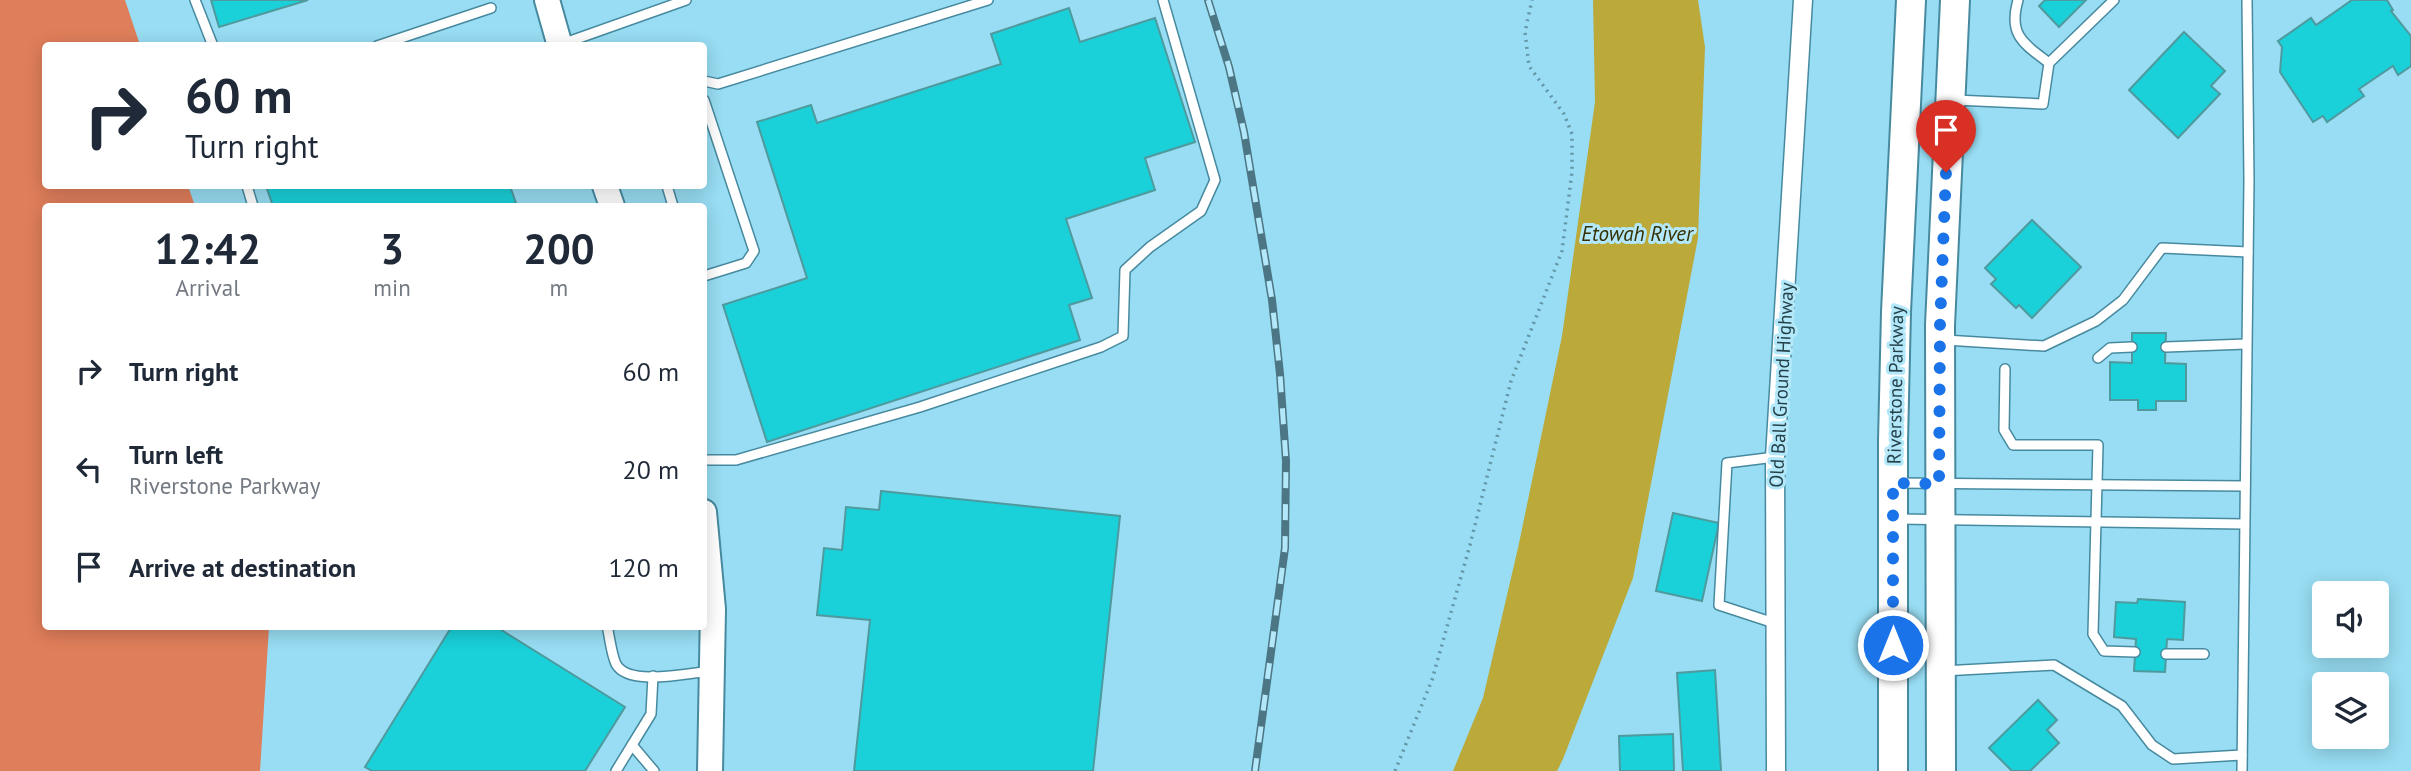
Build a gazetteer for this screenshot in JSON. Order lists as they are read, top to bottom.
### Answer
{
  "streets": {
    "main road": ["Riverstone Parkway"],
    "street": ["Old Ball Ground Highway"]
  },
  "water": ["Etowah River"],
  "page": {
    "turn": ["60 m", "Turn right"],
    "eta": [
      "12:42",
      "Arrival",
      "3",
      "min",
      "200",
      "m"
    ],
    "list": [
      {
        "name": "Turn right",
        "value": "60 m"
      },
      {
        "name": "Turn left",
        "note": "Riverstone Parkway",
        "value": "20 m"
      },
      {
        "name": "Arrive at destination",
        "value": "120 m"
      }
    ]
  }
}
